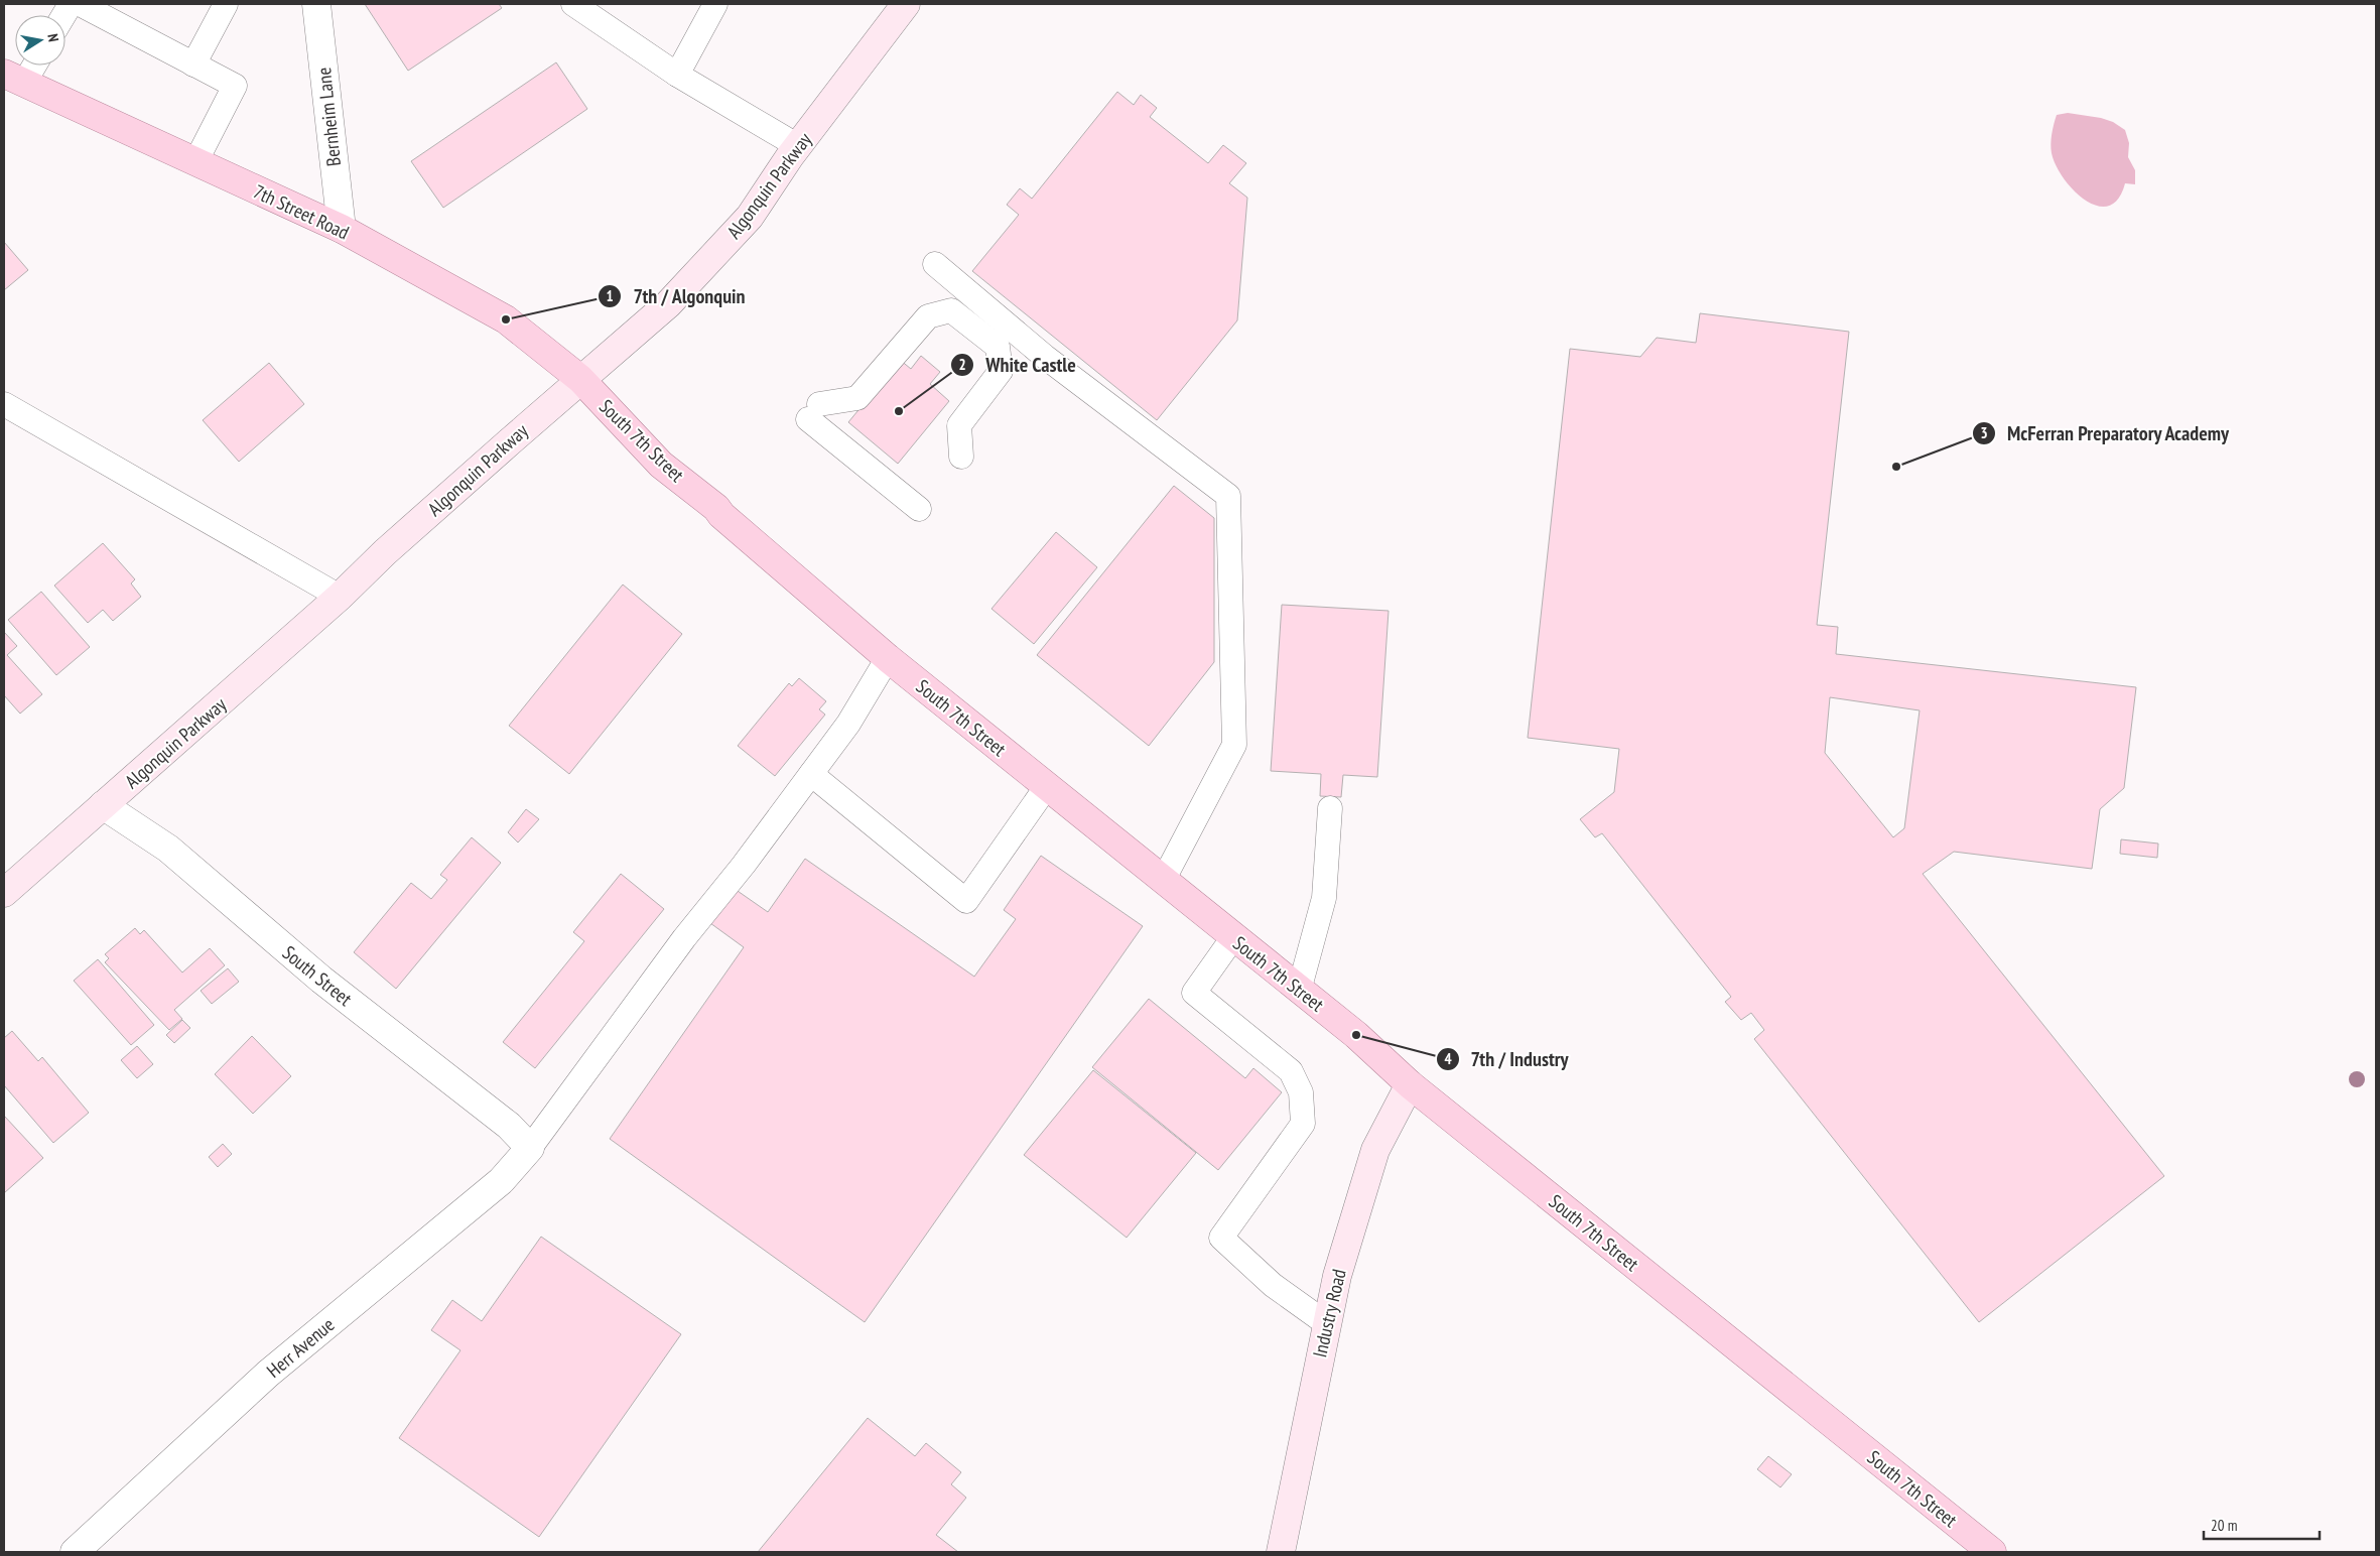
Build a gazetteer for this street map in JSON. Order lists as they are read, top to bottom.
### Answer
{
  "streets": {
    "main road": [
      "Algonquin Parkway",
      "7th Street Road",
      "South 7th Street",
      "Industry Road"
    ],
    "street": ["Bernheim Lane", "South Street", "Herr Avenue"]
  },
  "crossings": [
    ["Bernheim Lane", "7th Street Road"],
    ["Algonquin Parkway", "7th Street Road"],
    ["Algonquin Parkway", "South 7th Street"],
    ["Algonquin Parkway", "South Street"],
    ["7th Street Road", "South 7th Street"],
    ["South 7th Street", "Industry Road"],
    ["South Street", "Herr Avenue"]
  ],
  "places": [
    "7th / Algonquin",
    "White Castle",
    "McFerran Preparatory Academy",
    "7th / Industry"
  ],
  "scale_bar": "20 m",
  "north": "right"
}
